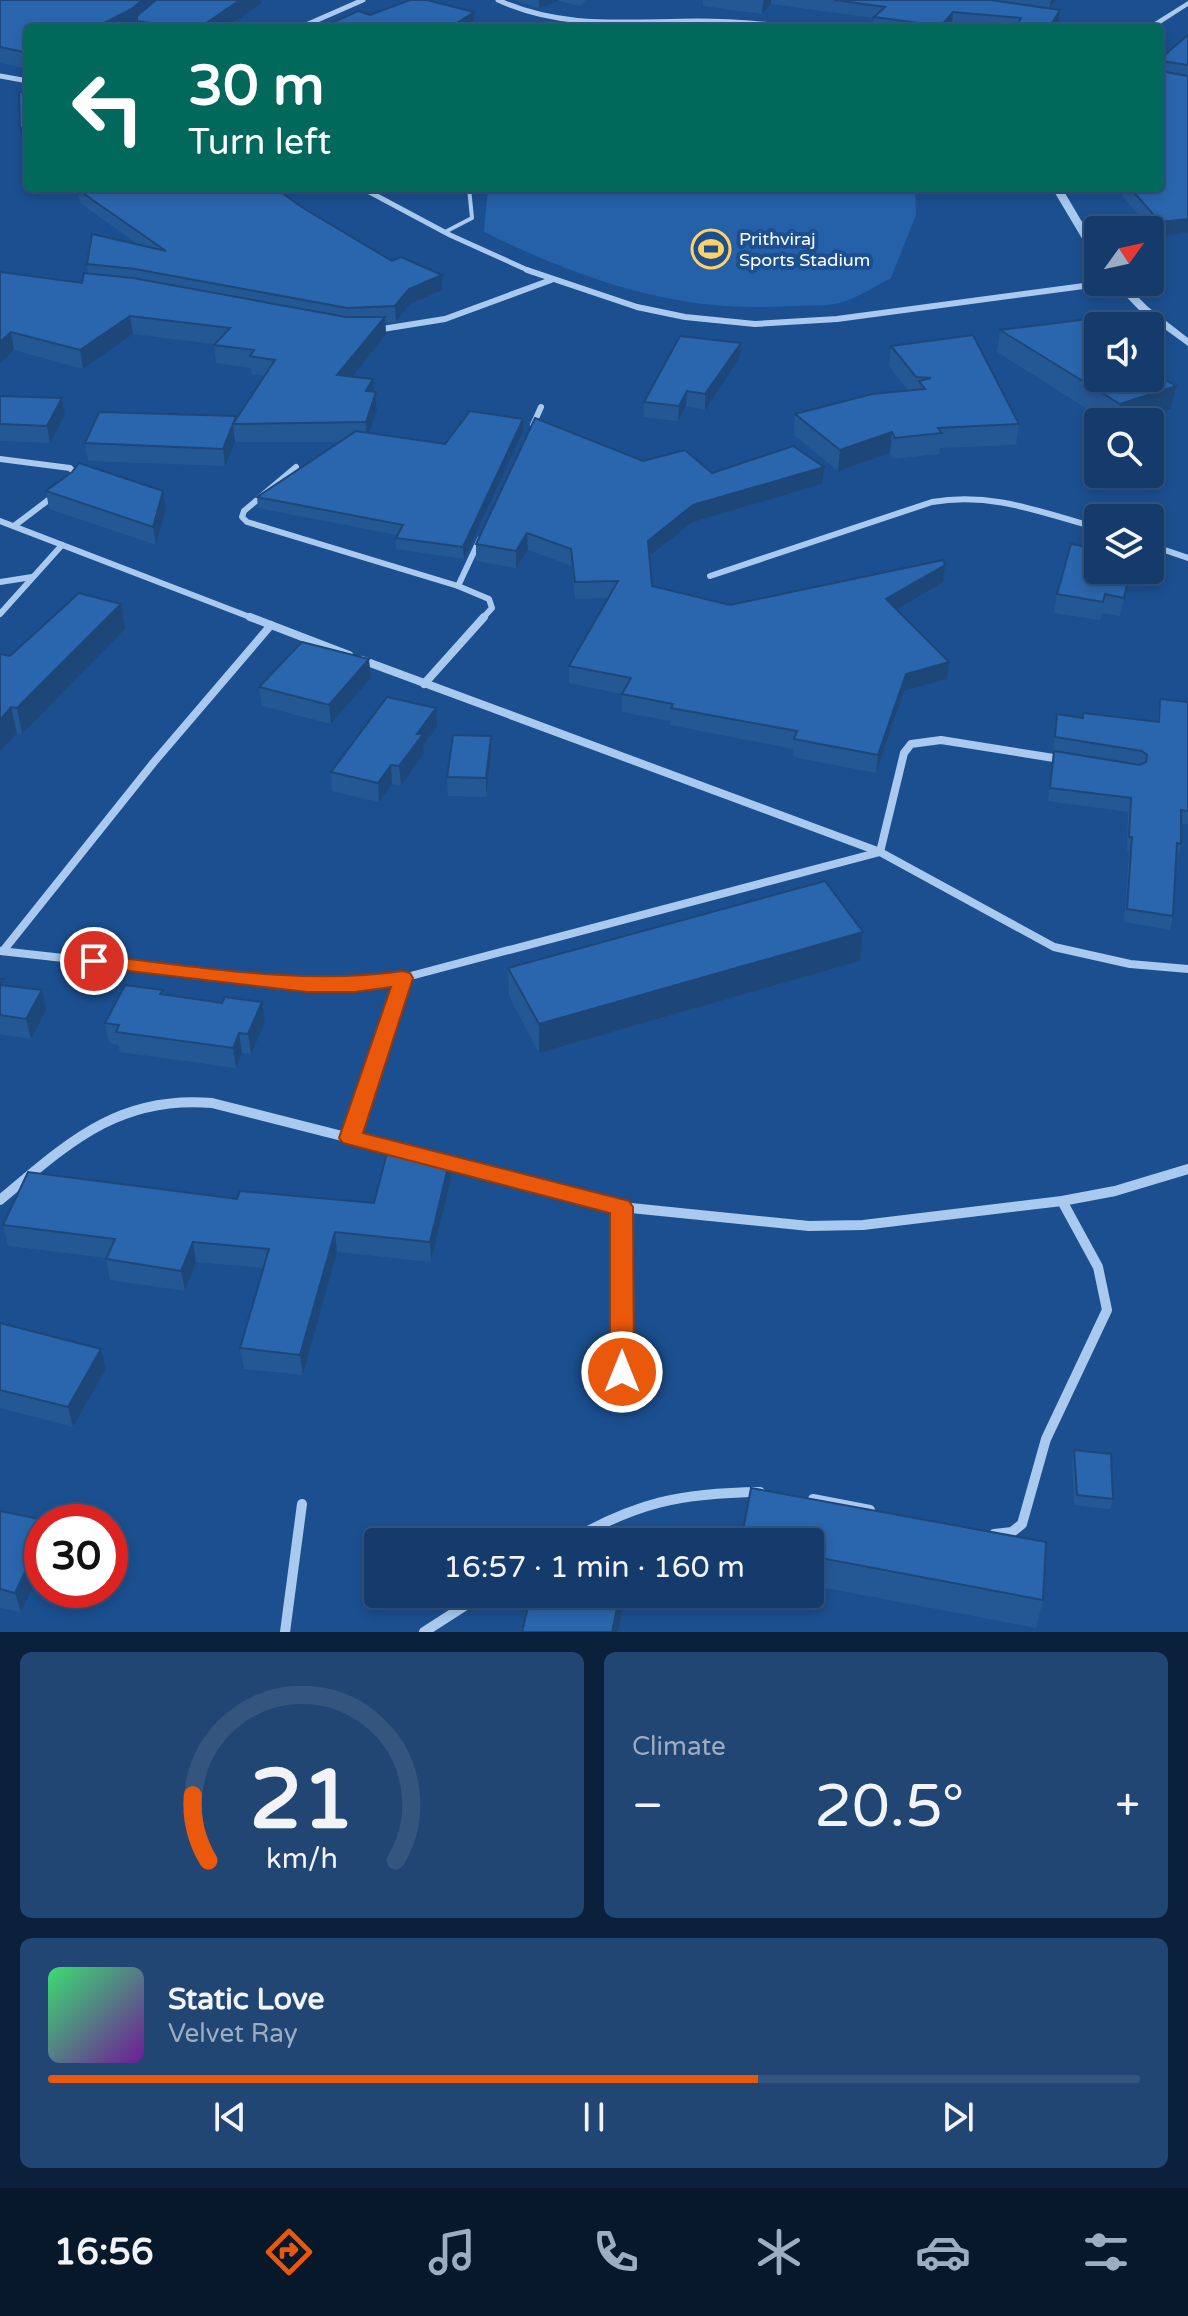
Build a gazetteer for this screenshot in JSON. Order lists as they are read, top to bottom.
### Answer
{
  "places": {
    "sports": ["Prithviraj Sports Stadium"]
  },
  "north": "top right",
  "page": {
    "turn": ["30 m", "Turn left"],
    "limit": "30",
    "trip": "16:57 · 1 min · 160 m",
    "tile": "Climate",
    "heat": ["−", "20.5°", "+"],
    "song": ["Static Love", "Velvet Ray"],
    "tabs": "16:56",
    "gauge": ["21", "km/h"]
  }
}
